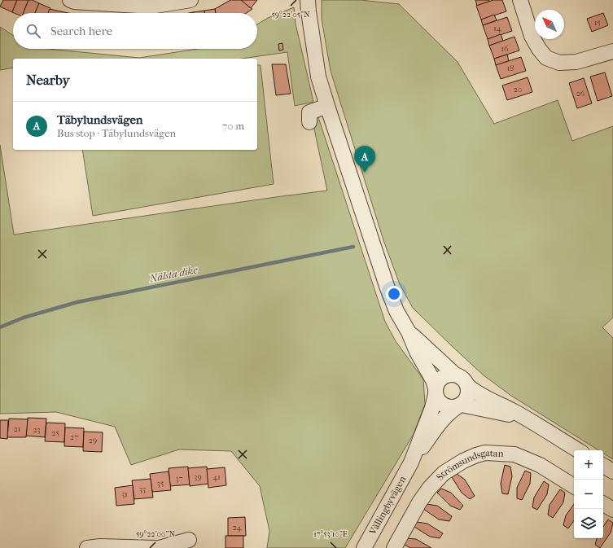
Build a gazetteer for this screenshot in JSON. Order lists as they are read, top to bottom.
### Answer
{
  "streets": {
    "street": ["Strömsundsgatan", "Vällingbyvägen"]
  },
  "water": ["Nälsta dike"],
  "house_numbers": [
    "15",
    "14",
    "16",
    "18",
    "20",
    "26",
    "21",
    "23",
    "25",
    "27",
    "29",
    "39",
    "41",
    "37",
    "35",
    "33",
    "31",
    "24"
  ],
  "north": "top left",
  "page": {
    "search": "Search here",
    "heading": "Nearby",
    "list": [
      {
        "mark": "A",
        "name": "Täbylundsvägen",
        "note": "Bus stop · Täbylundsvägen",
        "value": "70 m"
      }
    ],
    "pins": "A",
    "map_buttons": ["+", "−"]
  },
  "coordinates": ["59°22'05\"N", "59°22'00\"N", "17°53'10\"E"]
}
